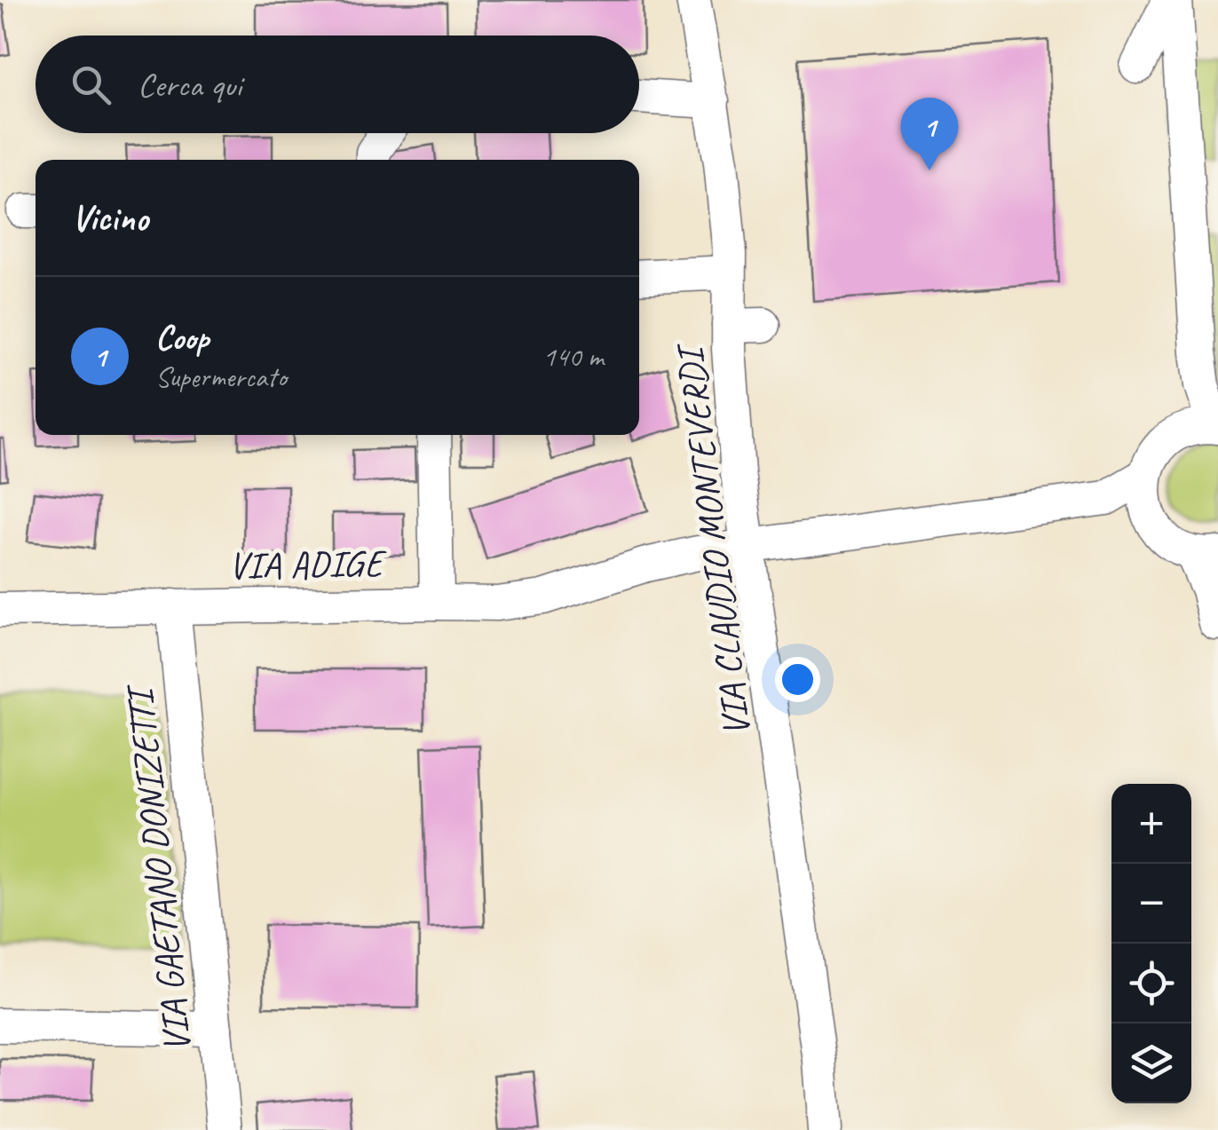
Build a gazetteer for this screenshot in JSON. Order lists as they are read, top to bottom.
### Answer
{
  "streets": {
    "street": ["VIA CLAUDIO MONTEVERDI", "VIA ADIGE", "VIA GAETANO DONIZETTI"]
  },
  "crossings": [
    ["VIA ADIGE", "VIA GAETANO DONIZETTI"]
  ],
  "page": {
    "search": "Cerca qui",
    "pins": "1",
    "heading": "Vicino",
    "list": [
      {
        "mark": "1",
        "name": "Coop",
        "note": "Supermercato",
        "value": "140 m"
      }
    ],
    "map_buttons": ["+", "−"]
  }
}
